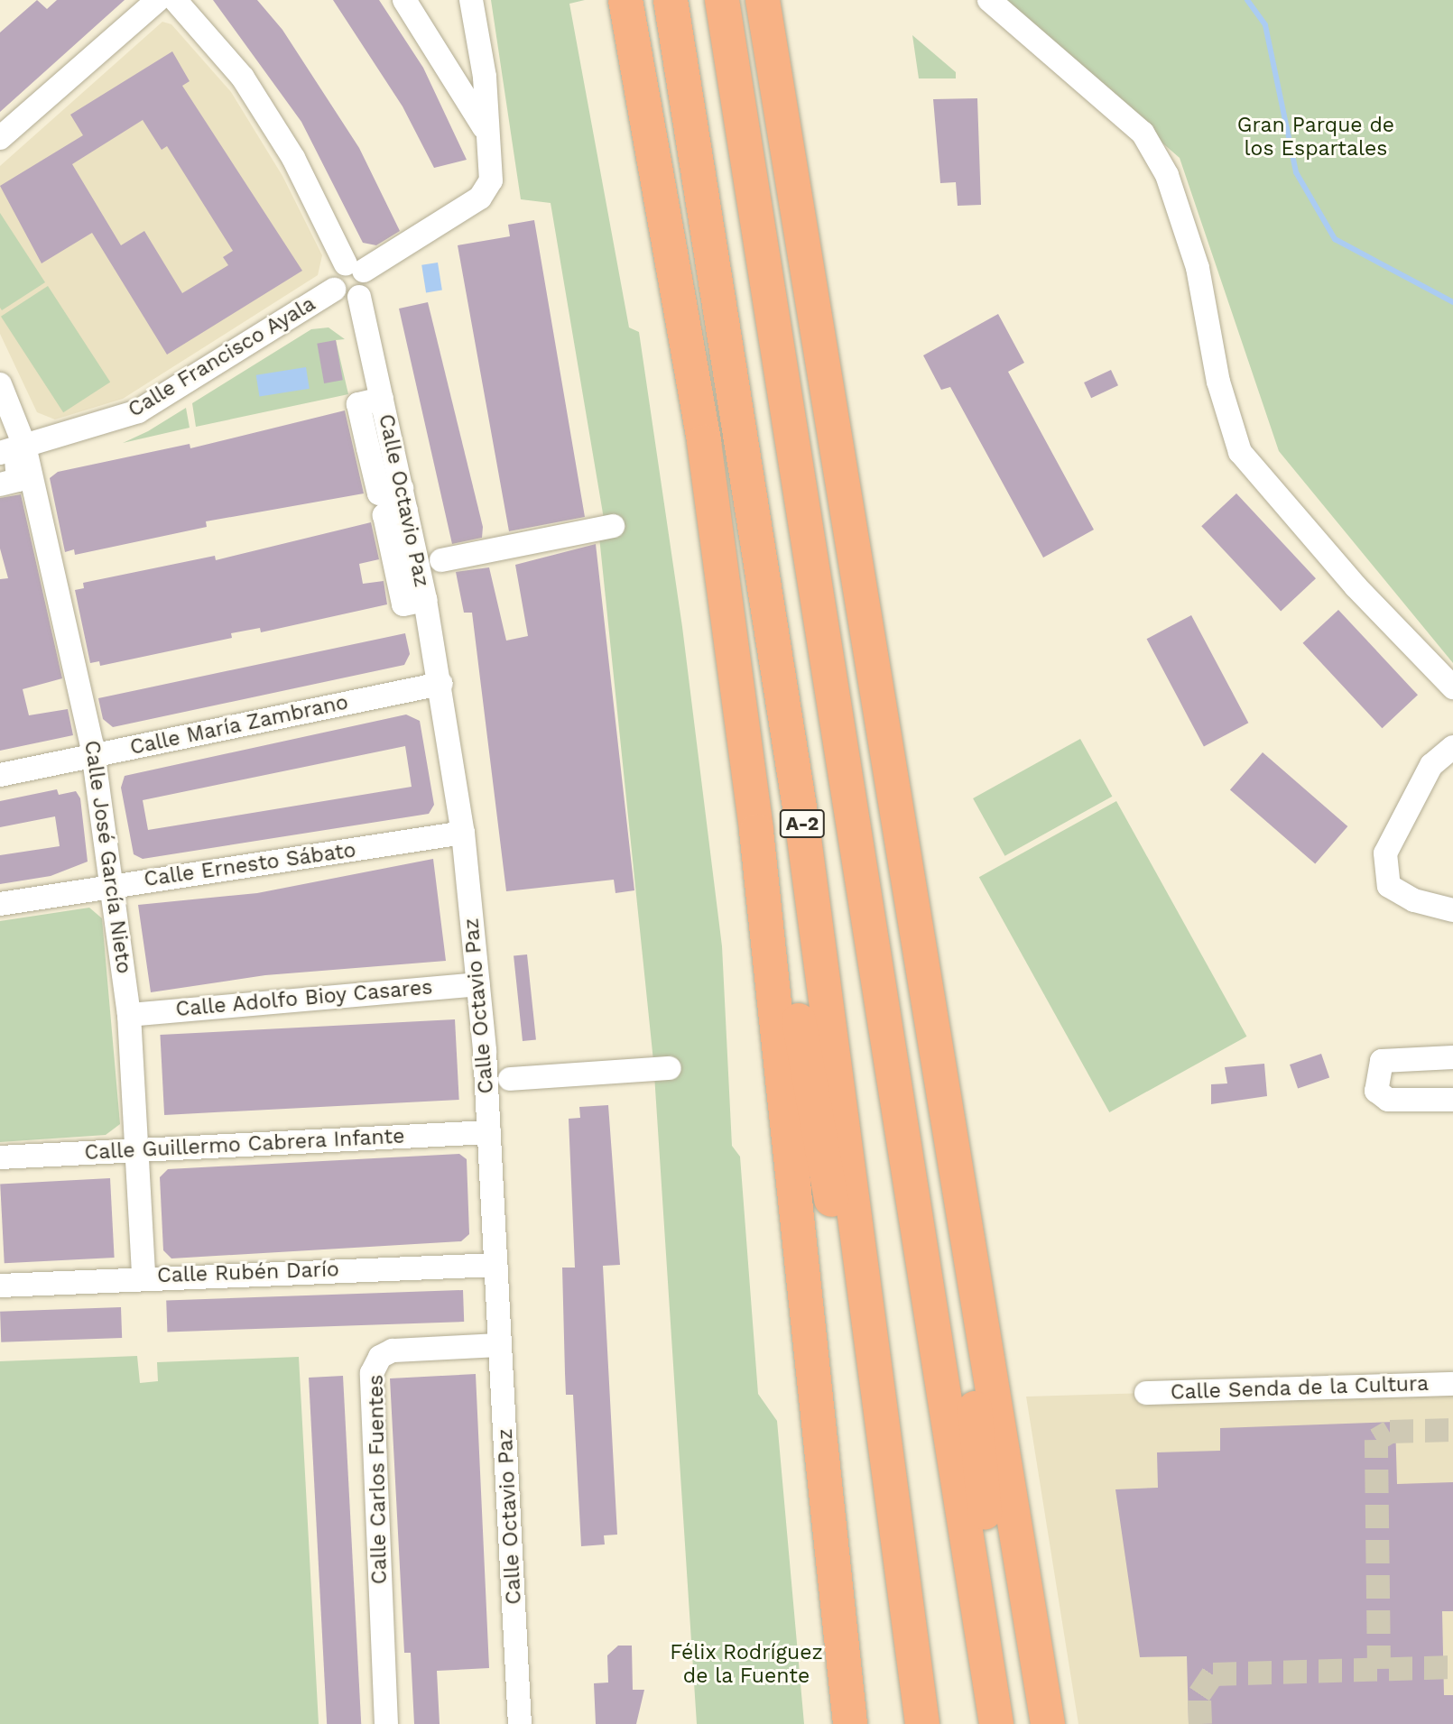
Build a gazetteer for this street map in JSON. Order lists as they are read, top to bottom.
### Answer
{
  "streets": {
    "highway": ["A-2"],
    "street": [
      "Calle Francisco Ayala",
      "Calle Octavio Paz",
      "Calle María Zambrano",
      "Calle José García Nieto",
      "Calle Ernesto Sábato",
      "Calle Adolfo Bioy Casares",
      "Calle Guillermo Cabrera Infante",
      "Calle Rubén Darío",
      "Calle Senda de la Cultura",
      "Calle Carlos Fuentes"
    ]
  },
  "crossings": [
    ["Calle Francisco Ayala", "Calle Octavio Paz"],
    ["Calle Francisco Ayala", "Calle José García Nieto"],
    ["Calle Octavio Paz", "Calle María Zambrano"],
    ["Calle Octavio Paz", "Calle Ernesto Sábato"],
    ["Calle Octavio Paz", "Calle Adolfo Bioy Casares"],
    ["Calle Octavio Paz", "Calle Guillermo Cabrera Infante"],
    ["Calle Octavio Paz", "Calle Rubén Darío"],
    ["Calle Octavio Paz", "Calle Carlos Fuentes"],
    ["Calle María Zambrano", "Calle José García Nieto"],
    ["Calle José García Nieto", "Calle Ernesto Sábato"],
    ["Calle José García Nieto", "Calle Adolfo Bioy Casares"],
    ["Calle José García Nieto", "Calle Guillermo Cabrera Infante"],
    ["Calle José García Nieto", "Calle Rubén Darío"]
  ],
  "parks": ["Gran Parque de los Espartales", "Félix Rodríguez de la Fuente"]
}
